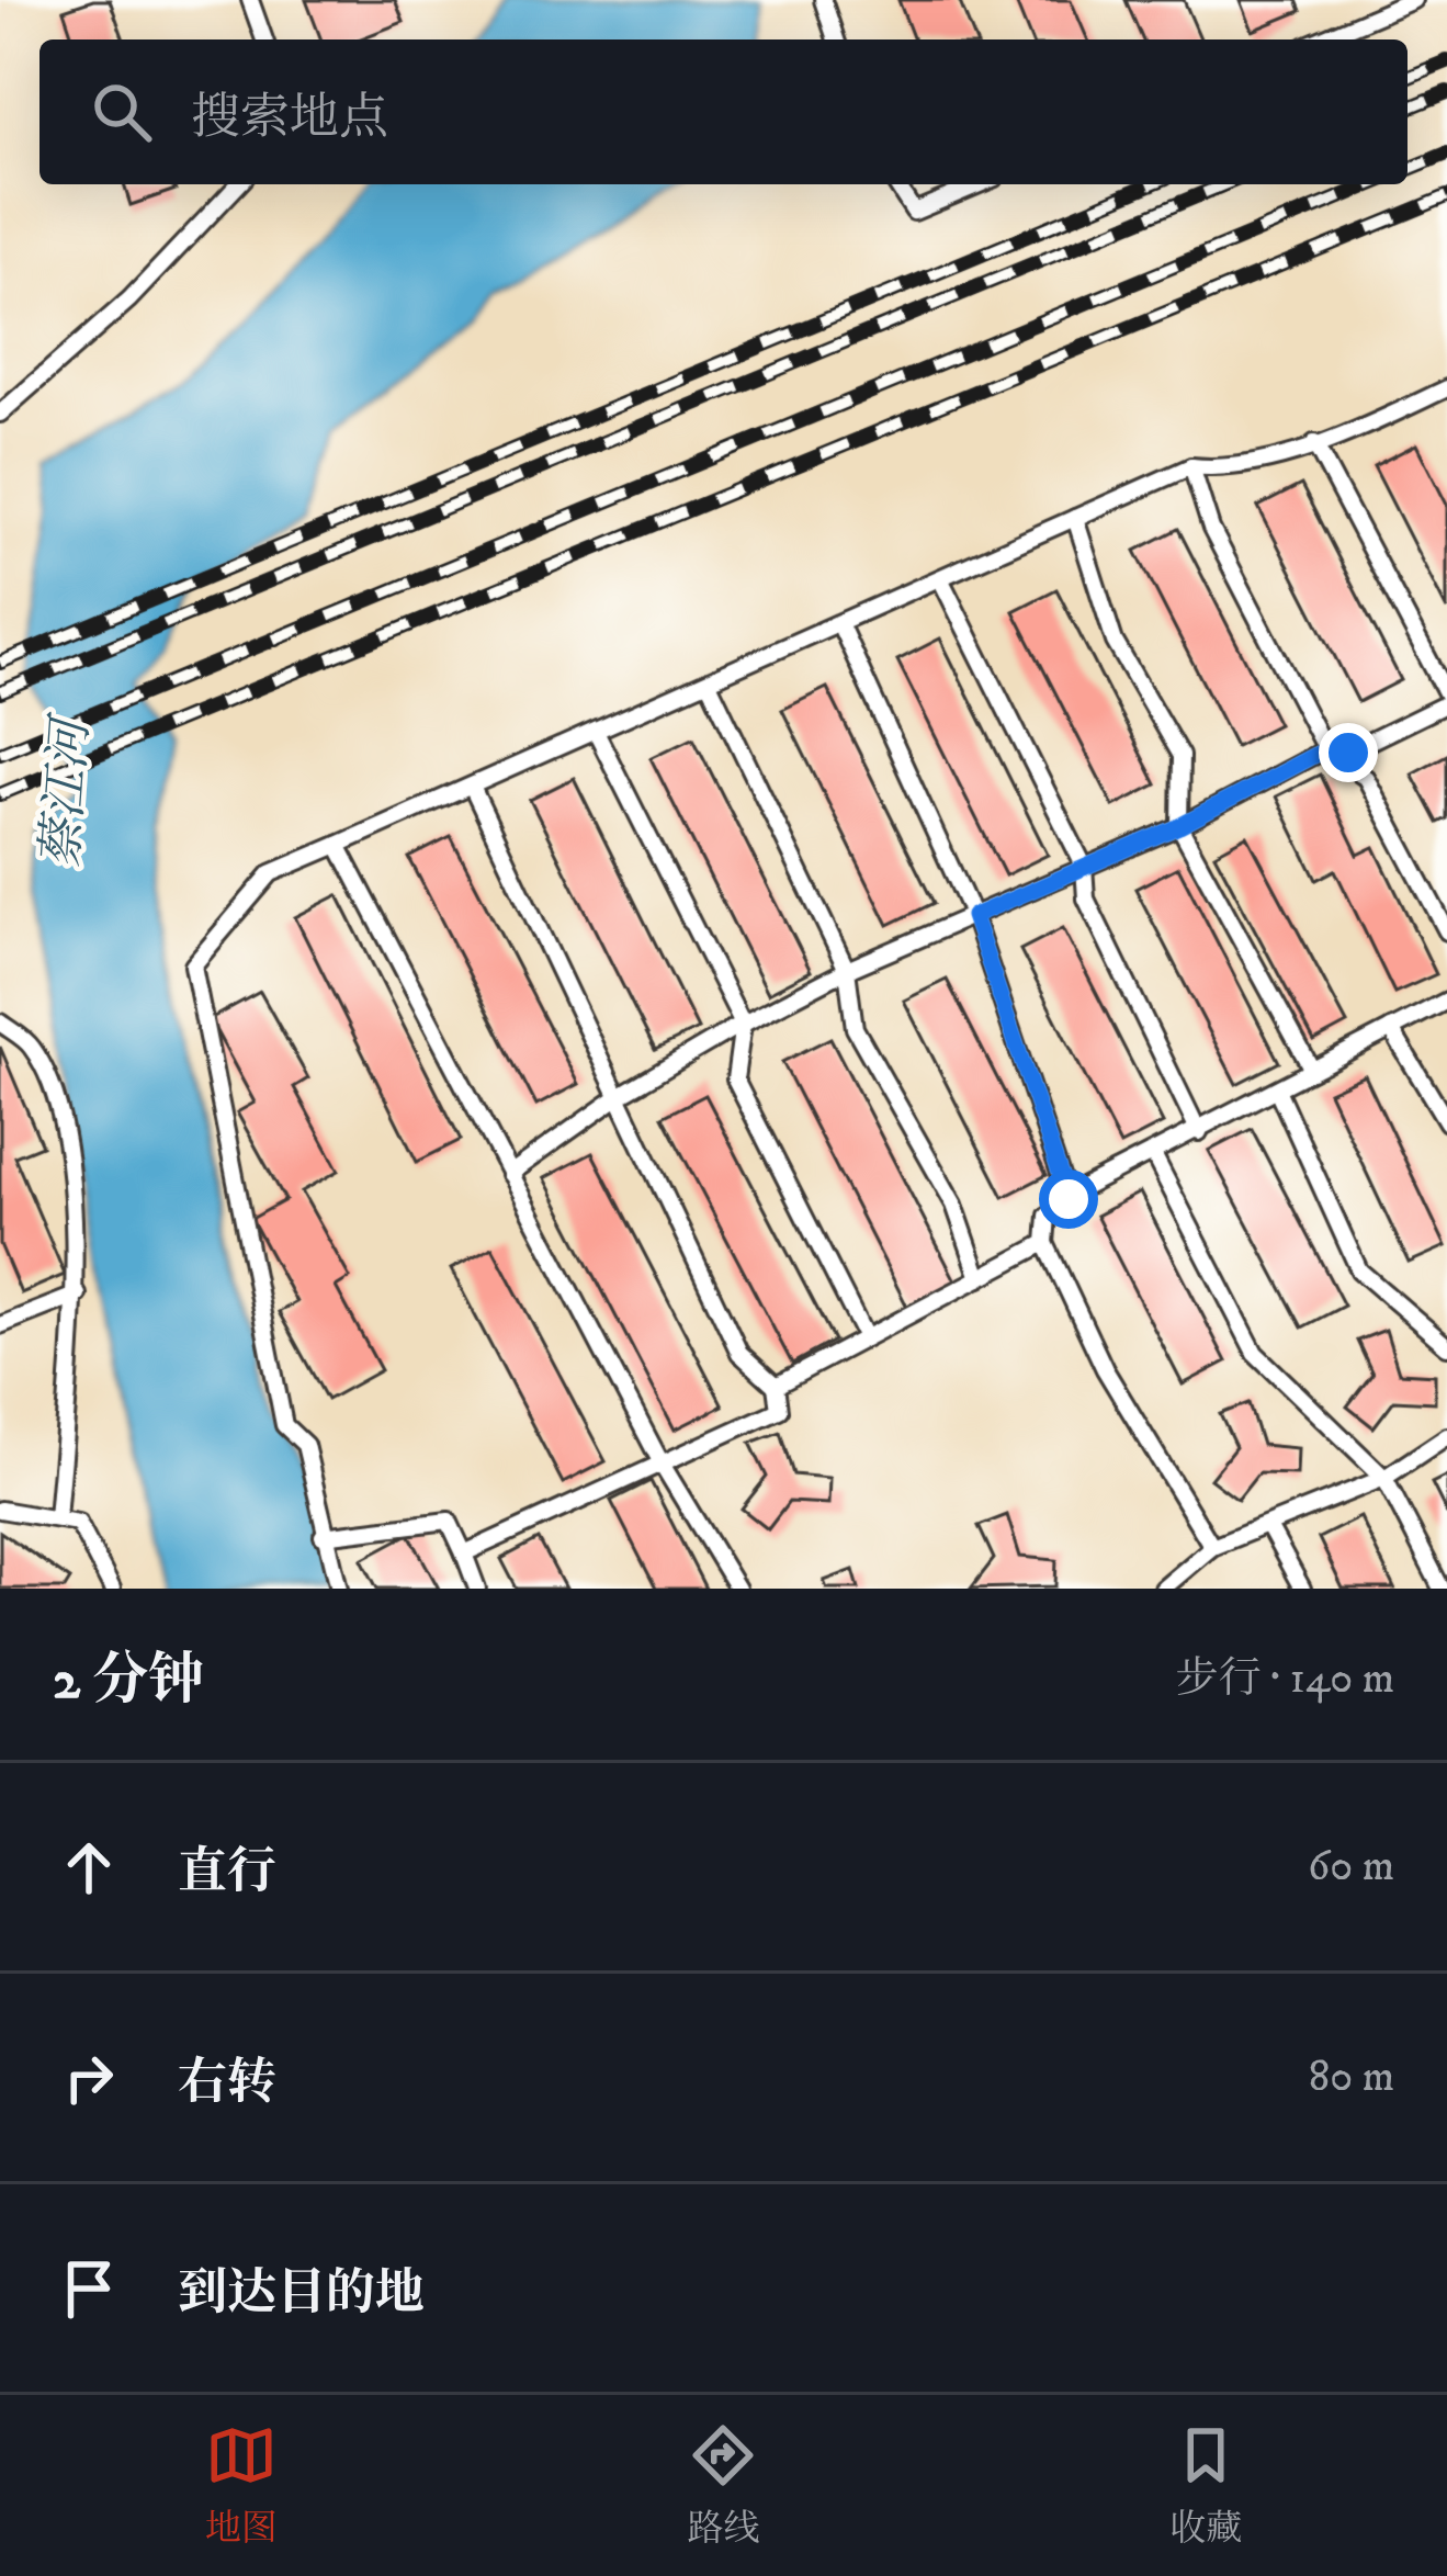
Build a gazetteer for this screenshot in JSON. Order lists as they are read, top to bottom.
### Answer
{
  "water": ["蔡江河"],
  "page": {
    "search": "搜索地点",
    "heading": ["2 分钟", "步行 · 140 m"],
    "list": [
      ["直行", "60 m"],
      ["右转", "80 m"],
      "到达目的地"
    ],
    "nav": ["地图", "路线", "收藏"]
  }
}
